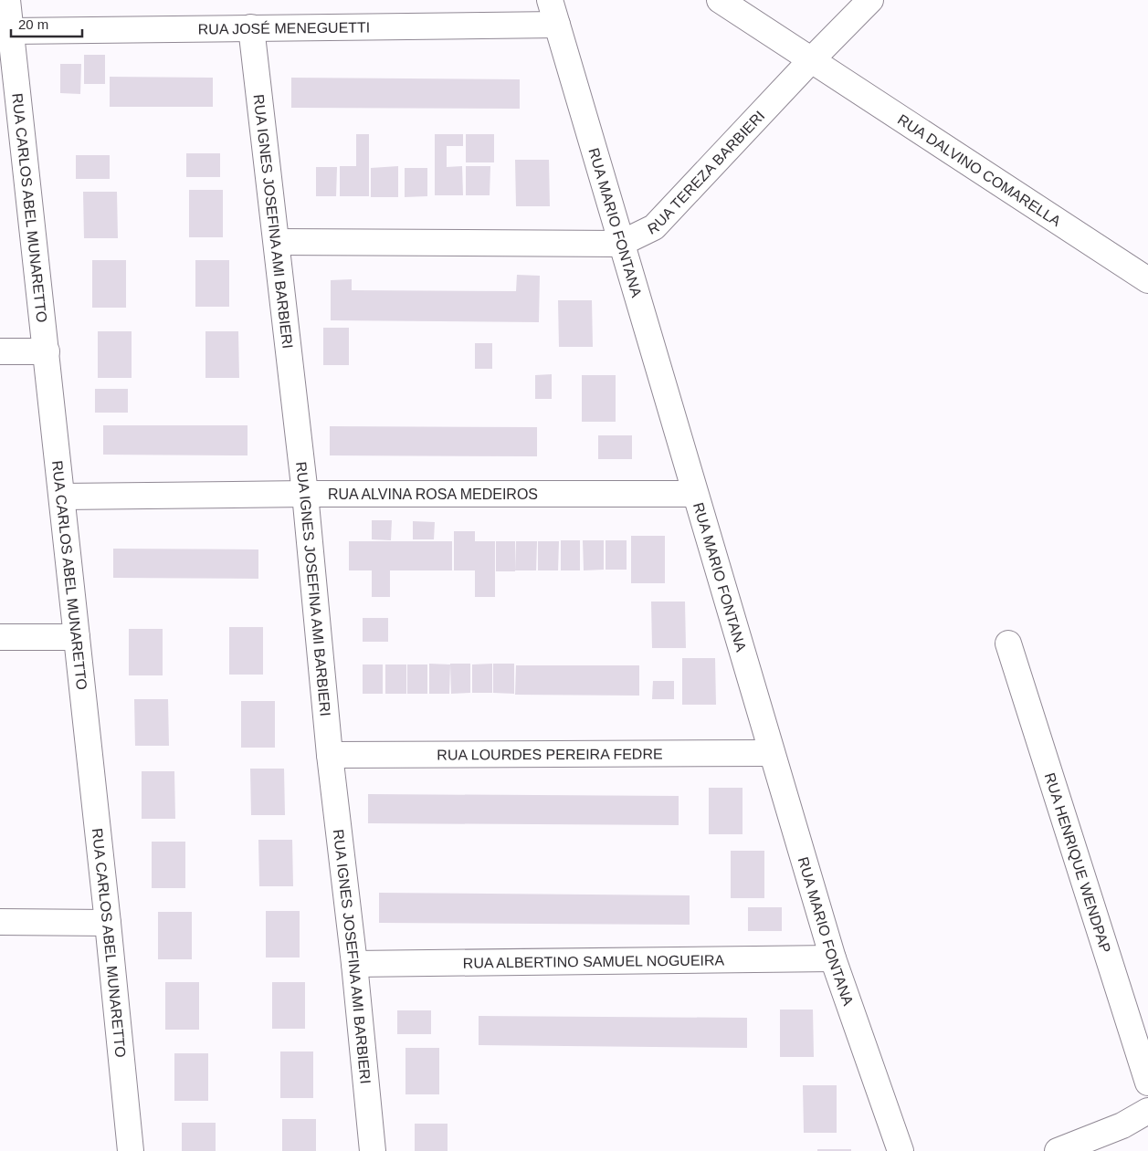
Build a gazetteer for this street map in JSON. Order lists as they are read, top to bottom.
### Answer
{
  "streets": {
    "street": [
      "RUA JOSÉ MENEGUETTI",
      "RUA TEREZA BARBIERI",
      "RUA DALVINO COMARELLA",
      "RUA CARLOS ABEL MUNARETTO",
      "RUA IGNES JOSEFINA AMI BARBIERI",
      "RUA MARIO FONTANA",
      "RUA ALVINA ROSA MEDEIROS",
      "RUA LOURDES PEREIRA FEDRE",
      "RUA HENRIQUE WENDPAP",
      "RUA ALBERTINO SAMUEL NOGUEIRA"
    ]
  },
  "crossings": [
    ["RUA JOSÉ MENEGUETTI", "RUA CARLOS ABEL MUNARETTO"],
    ["RUA JOSÉ MENEGUETTI", "RUA IGNES JOSEFINA AMI BARBIERI"],
    ["RUA JOSÉ MENEGUETTI", "RUA MARIO FONTANA"],
    ["RUA TEREZA BARBIERI", "RUA DALVINO COMARELLA"],
    ["RUA TEREZA BARBIERI", "RUA IGNES JOSEFINA AMI BARBIERI"],
    ["RUA TEREZA BARBIERI", "RUA MARIO FONTANA"],
    ["RUA CARLOS ABEL MUNARETTO", "RUA ALVINA ROSA MEDEIROS"],
    ["RUA IGNES JOSEFINA AMI BARBIERI", "RUA ALVINA ROSA MEDEIROS"],
    ["RUA IGNES JOSEFINA AMI BARBIERI", "RUA LOURDES PEREIRA FEDRE"],
    ["RUA IGNES JOSEFINA AMI BARBIERI", "RUA ALBERTINO SAMUEL NOGUEIRA"],
    ["RUA MARIO FONTANA", "RUA ALVINA ROSA MEDEIROS"],
    ["RUA MARIO FONTANA", "RUA LOURDES PEREIRA FEDRE"],
    ["RUA MARIO FONTANA", "RUA ALBERTINO SAMUEL NOGUEIRA"]
  ],
  "scale_bar": "20 m"
}
